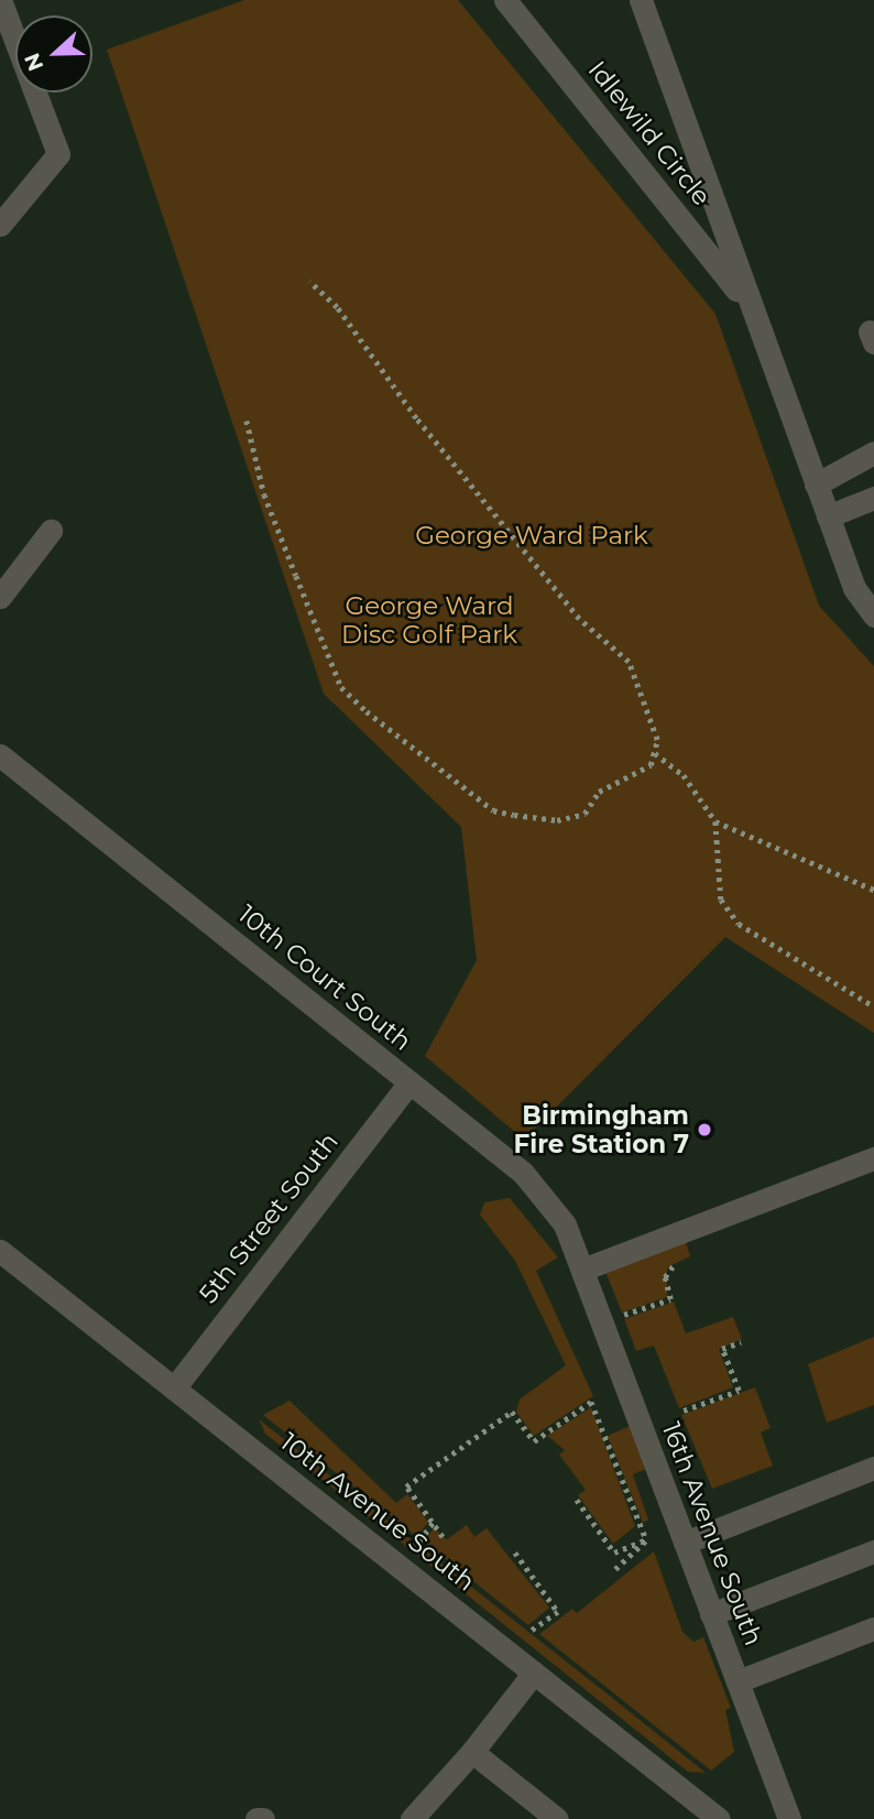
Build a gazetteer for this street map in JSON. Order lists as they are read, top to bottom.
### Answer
{
  "streets": {
    "street": [
      "Idlewild Circle",
      "10th Court South",
      "5th Street South",
      "10th Avenue South",
      "16th Avenue South"
    ]
  },
  "crossings": [
    ["10th Court South", "5th Street South"],
    ["10th Court South", "16th Avenue South"],
    ["5th Street South", "10th Avenue South"]
  ],
  "parks": ["George Ward Park", "George Ward Disc Golf Park"],
  "places": ["Birmingham Fire Station 7"],
  "north": "left"
}
